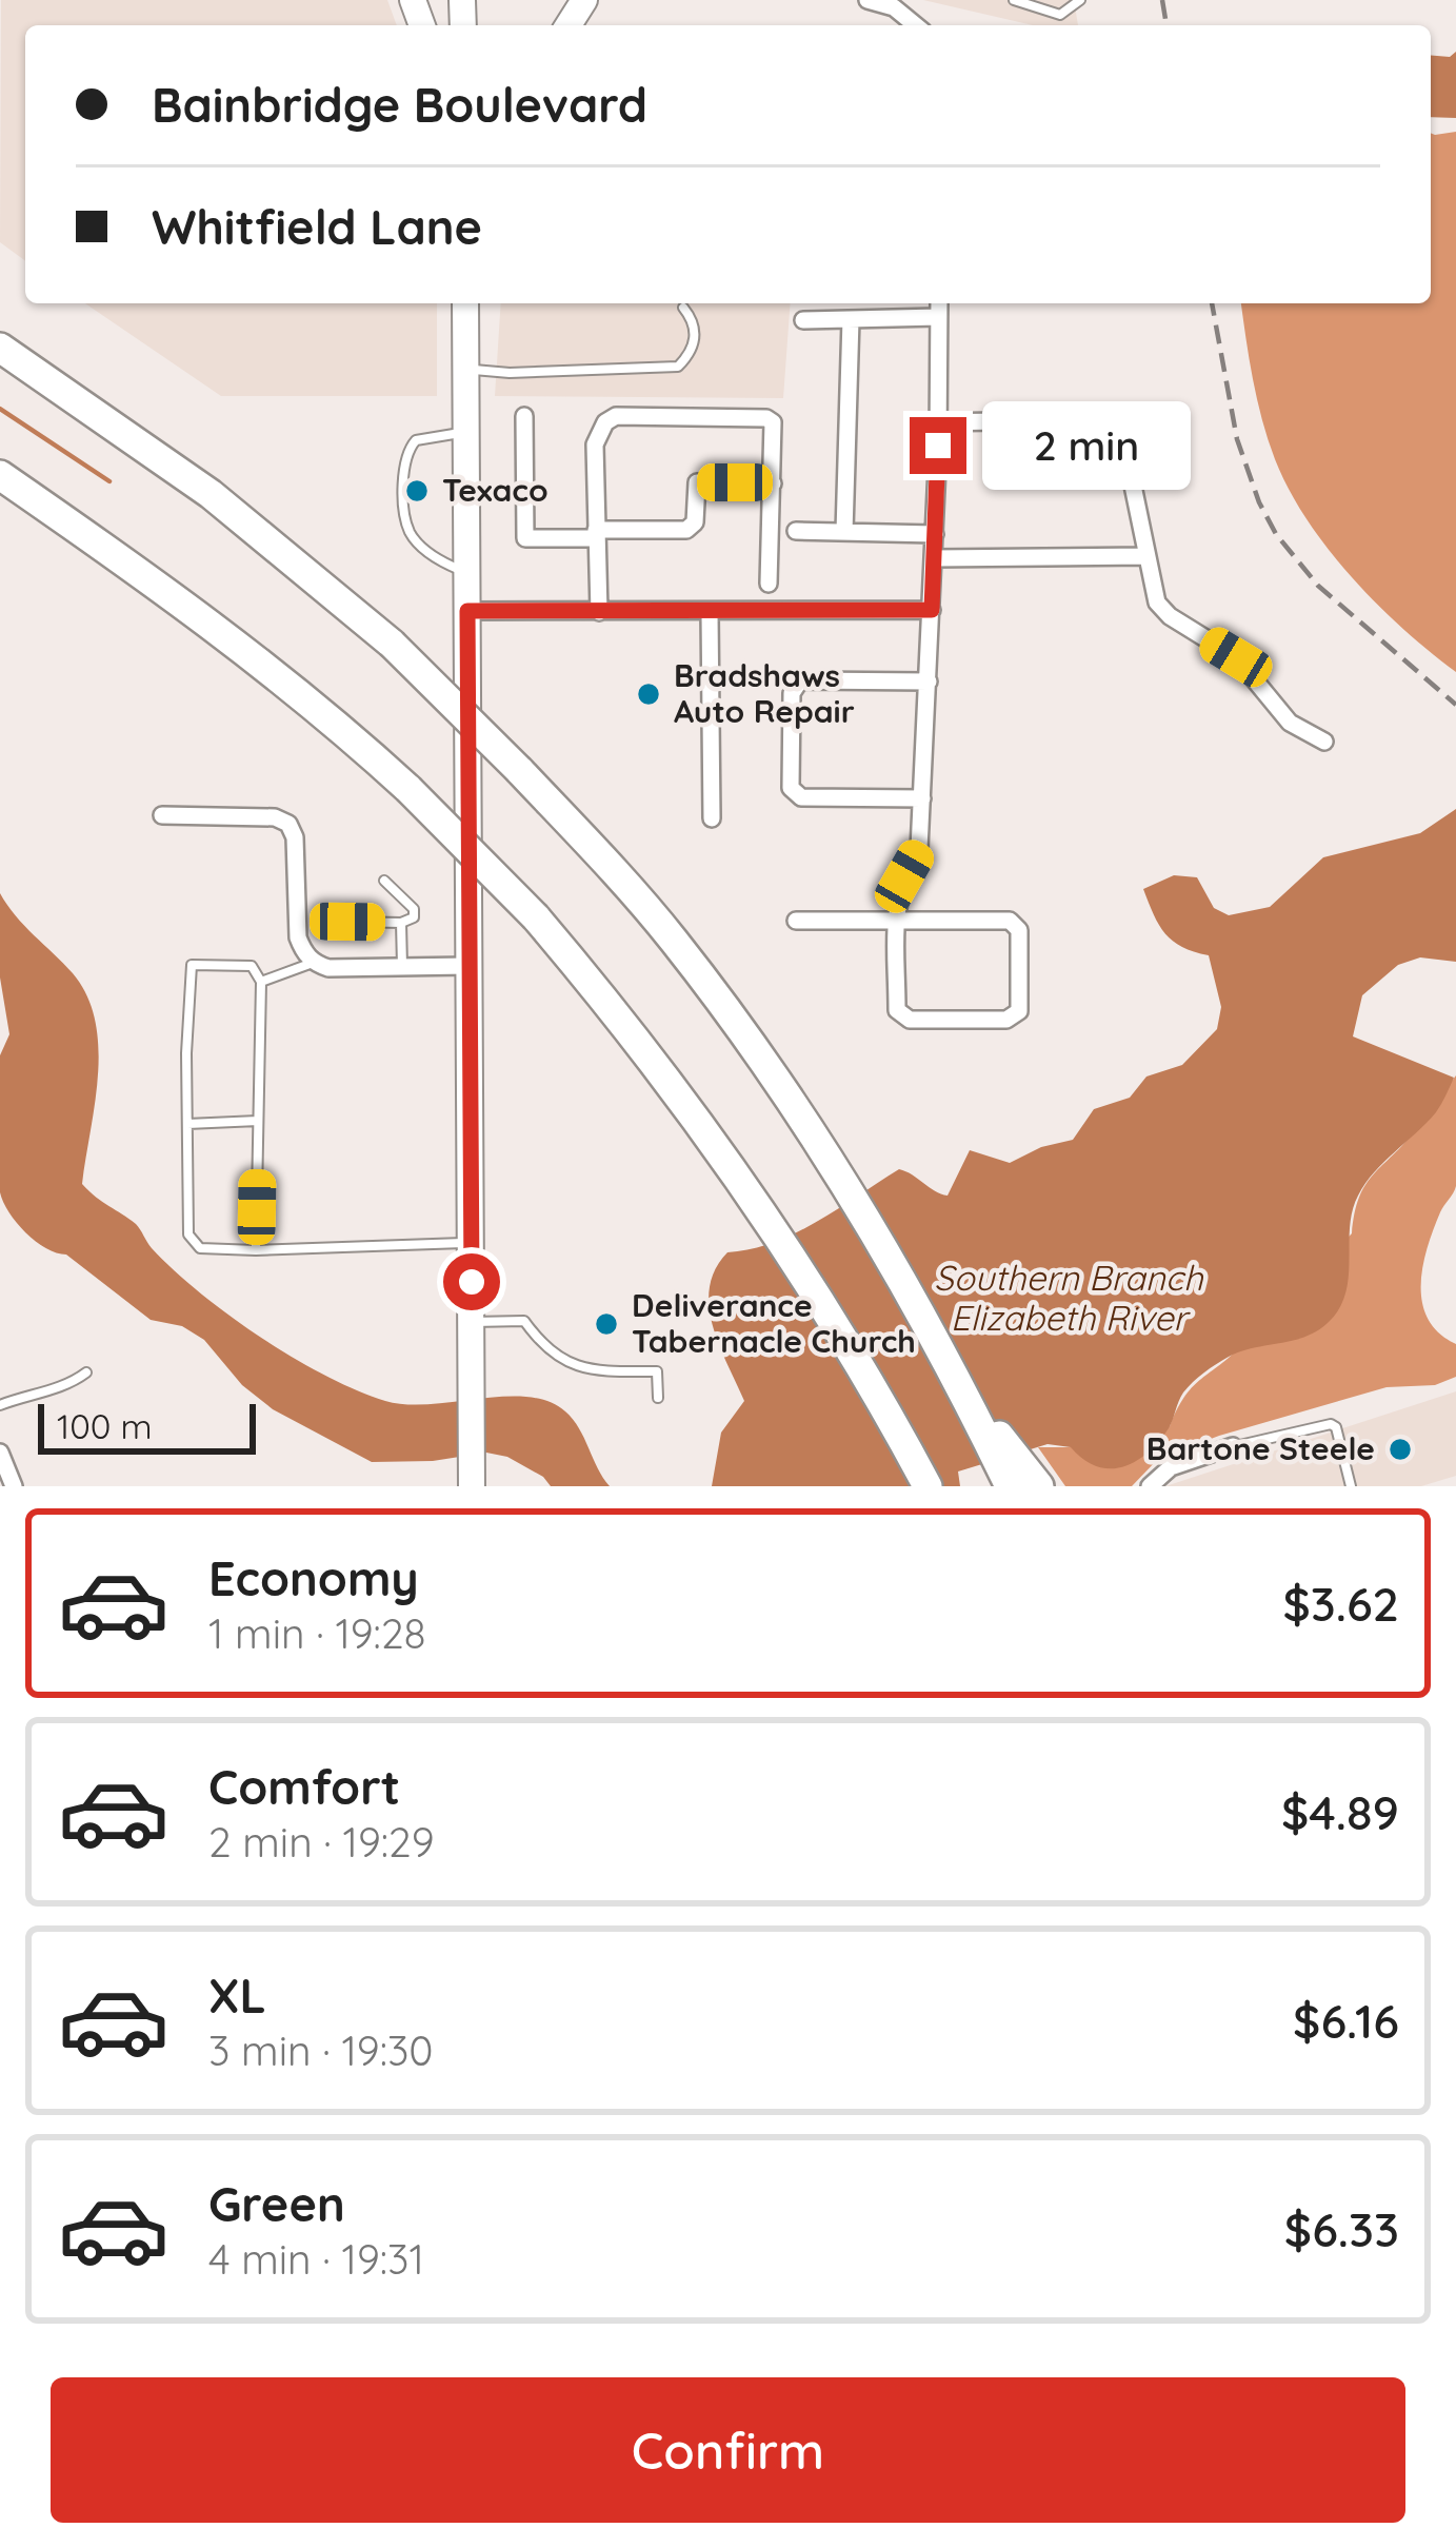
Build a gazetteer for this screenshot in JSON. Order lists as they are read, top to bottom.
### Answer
{
  "water": ["Southern Branch Elizabeth River"],
  "places": [
    "Texaco",
    "Bradshaws Auto Repair",
    "Deliverance Tabernacle Church",
    "Bartone Steele"
  ],
  "scale_bar": "100 m",
  "page": {
    "banner": ["Bainbridge Boulevard", "Whitfield Lane"],
    "bubble": "2 min",
    "scale": "100 m",
    "list": [
      {
        "name": "Economy",
        "note": "1 min · 19:28",
        "value": "$3.62"
      },
      {
        "name": "Comfort",
        "note": "2 min · 19:29",
        "value": "$4.89"
      },
      {
        "name": "XL",
        "note": "3 min · 19:30",
        "value": "$6.16"
      },
      {
        "name": "Green",
        "note": "4 min · 19:31",
        "value": "$6.33"
      }
    ],
    "buttons": "Confirm"
  }
}
